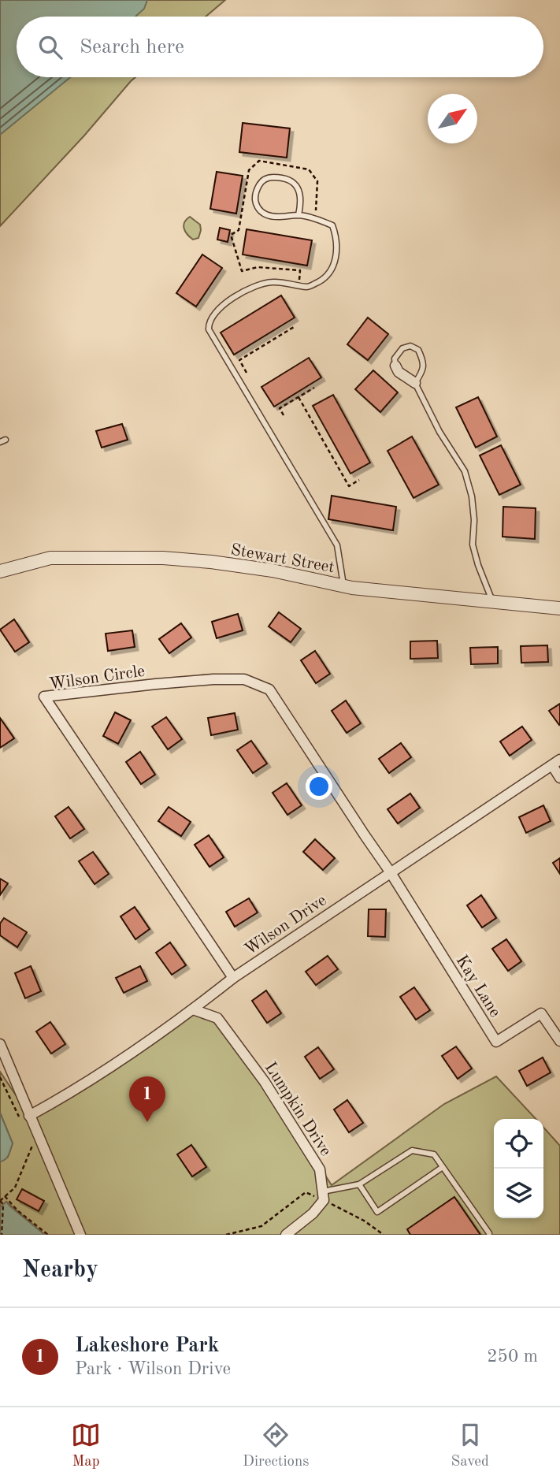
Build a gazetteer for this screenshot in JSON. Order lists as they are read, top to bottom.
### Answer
{
  "streets": {
    "street": [
      "Stewart Street",
      "Wilson Circle",
      "Wilson Drive",
      "Kay Lane",
      "Lumpkin Drive"
    ]
  },
  "crossings": [
    ["Wilson Circle", "Wilson Drive"],
    ["Wilson Circle", "Kay Lane"],
    ["Wilson Drive", "Kay Lane"],
    ["Wilson Drive", "Lumpkin Drive"]
  ],
  "north": "top right",
  "page": {
    "search": "Search here",
    "pins": "1",
    "heading": "Nearby",
    "list": [
      {
        "mark": "1",
        "name": "Lakeshore Park",
        "note": "Park · Wilson Drive",
        "value": "250 m"
      }
    ],
    "nav": ["Map", "Directions", "Saved"]
  }
}
